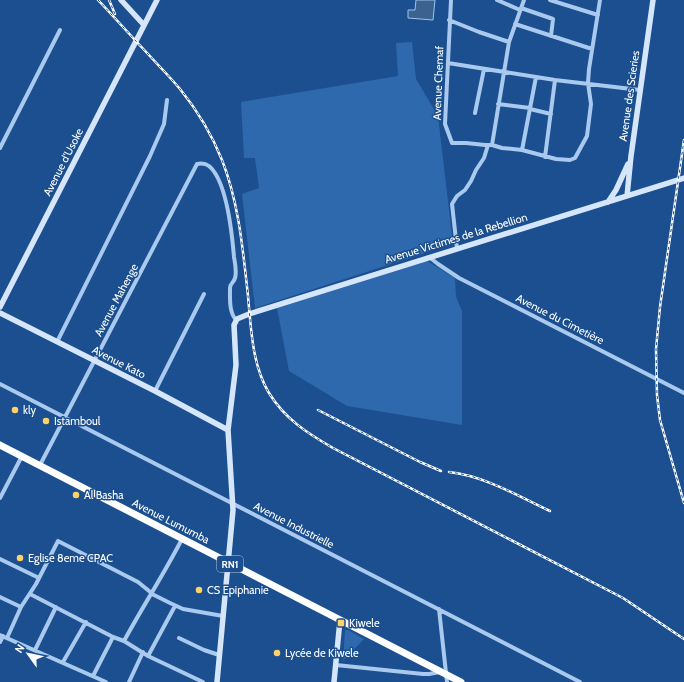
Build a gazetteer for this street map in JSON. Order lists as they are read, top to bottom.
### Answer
{
  "streets": {
    "highway": ["Avenue Lumumba", "RN1"],
    "street": [
      "Avenue Chemaf",
      "Avenue des Scieries",
      "Avenue d'Usoke",
      "Avenue Victimes de la Rebellion",
      "Avenue Mahenge",
      "Avenue du Cimetière",
      "Avenue Kato",
      "Avenue Industrielle"
    ]
  },
  "crossings": [
    ["Avenue des Scieries", "Avenue Victimes de la Rebellion"],
    ["Avenue Victimes de la Rebellion", "Avenue Mahenge"],
    ["Avenue Victimes de la Rebellion", "Avenue du Cimetière"],
    ["Avenue Mahenge", "Avenue Kato"],
    ["Avenue Mahenge", "Avenue Lumumba"],
    ["Avenue Mahenge", "Avenue Industrielle"]
  ],
  "places": {
    "other": [
      "kly",
      "Istamboul",
      "Al Basha",
      "Eglise 8eme CPAC",
      "CS Epiphanie",
      "Lycée de Kiwele"
    ],
    "transit": ["Kiwele"]
  },
  "north": "top left"
}
